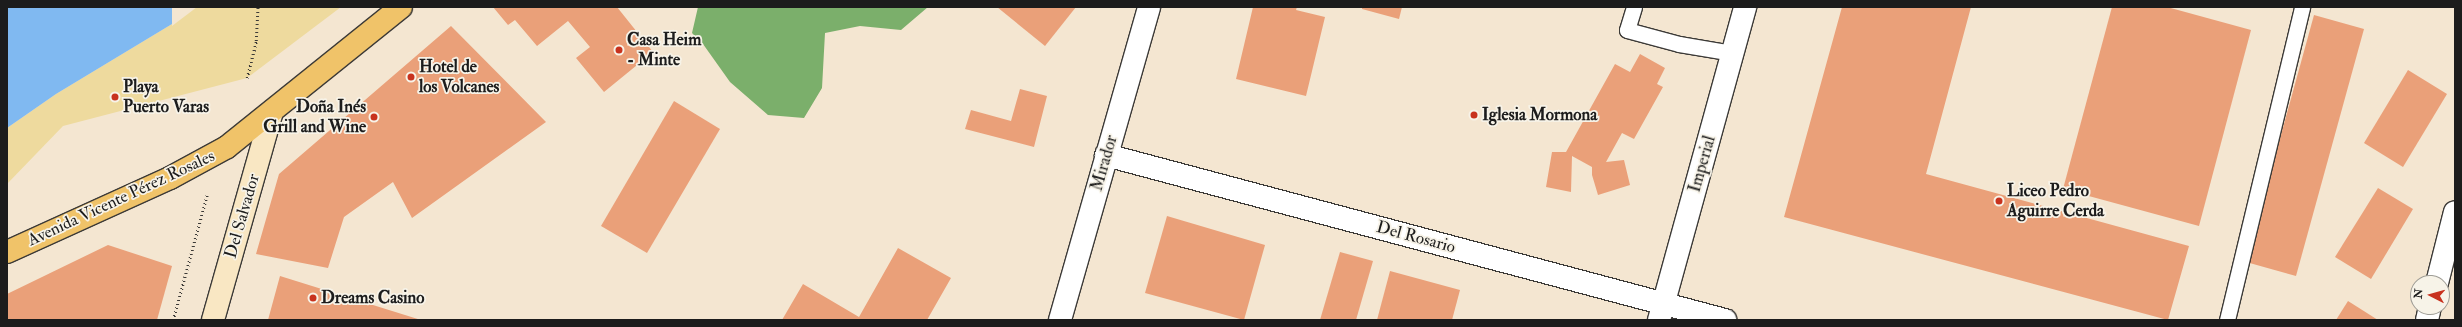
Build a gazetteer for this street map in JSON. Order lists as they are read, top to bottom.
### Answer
{
  "streets": {
    "main road": ["Avenida Vicente Pérez Rosales", "Del Salvador"],
    "street": ["Mirador", "Imperial", "Del Rosario"]
  },
  "crossings": [
    ["Mirador", "Del Rosario"],
    ["Imperial", "Del Rosario"],
    ["Avenida Vicente Pérez Rosales", "Del Salvador"]
  ],
  "places": [
    "Casa Heim - Minte",
    "Hotel de los Volcanes",
    "Playa Puerto Varas",
    "Iglesia Mormona",
    "Doña Inés Grill and Wine",
    "Liceo Pedro Aguirre Cerda",
    "Dreams Casino"
  ],
  "north": "left"
}
